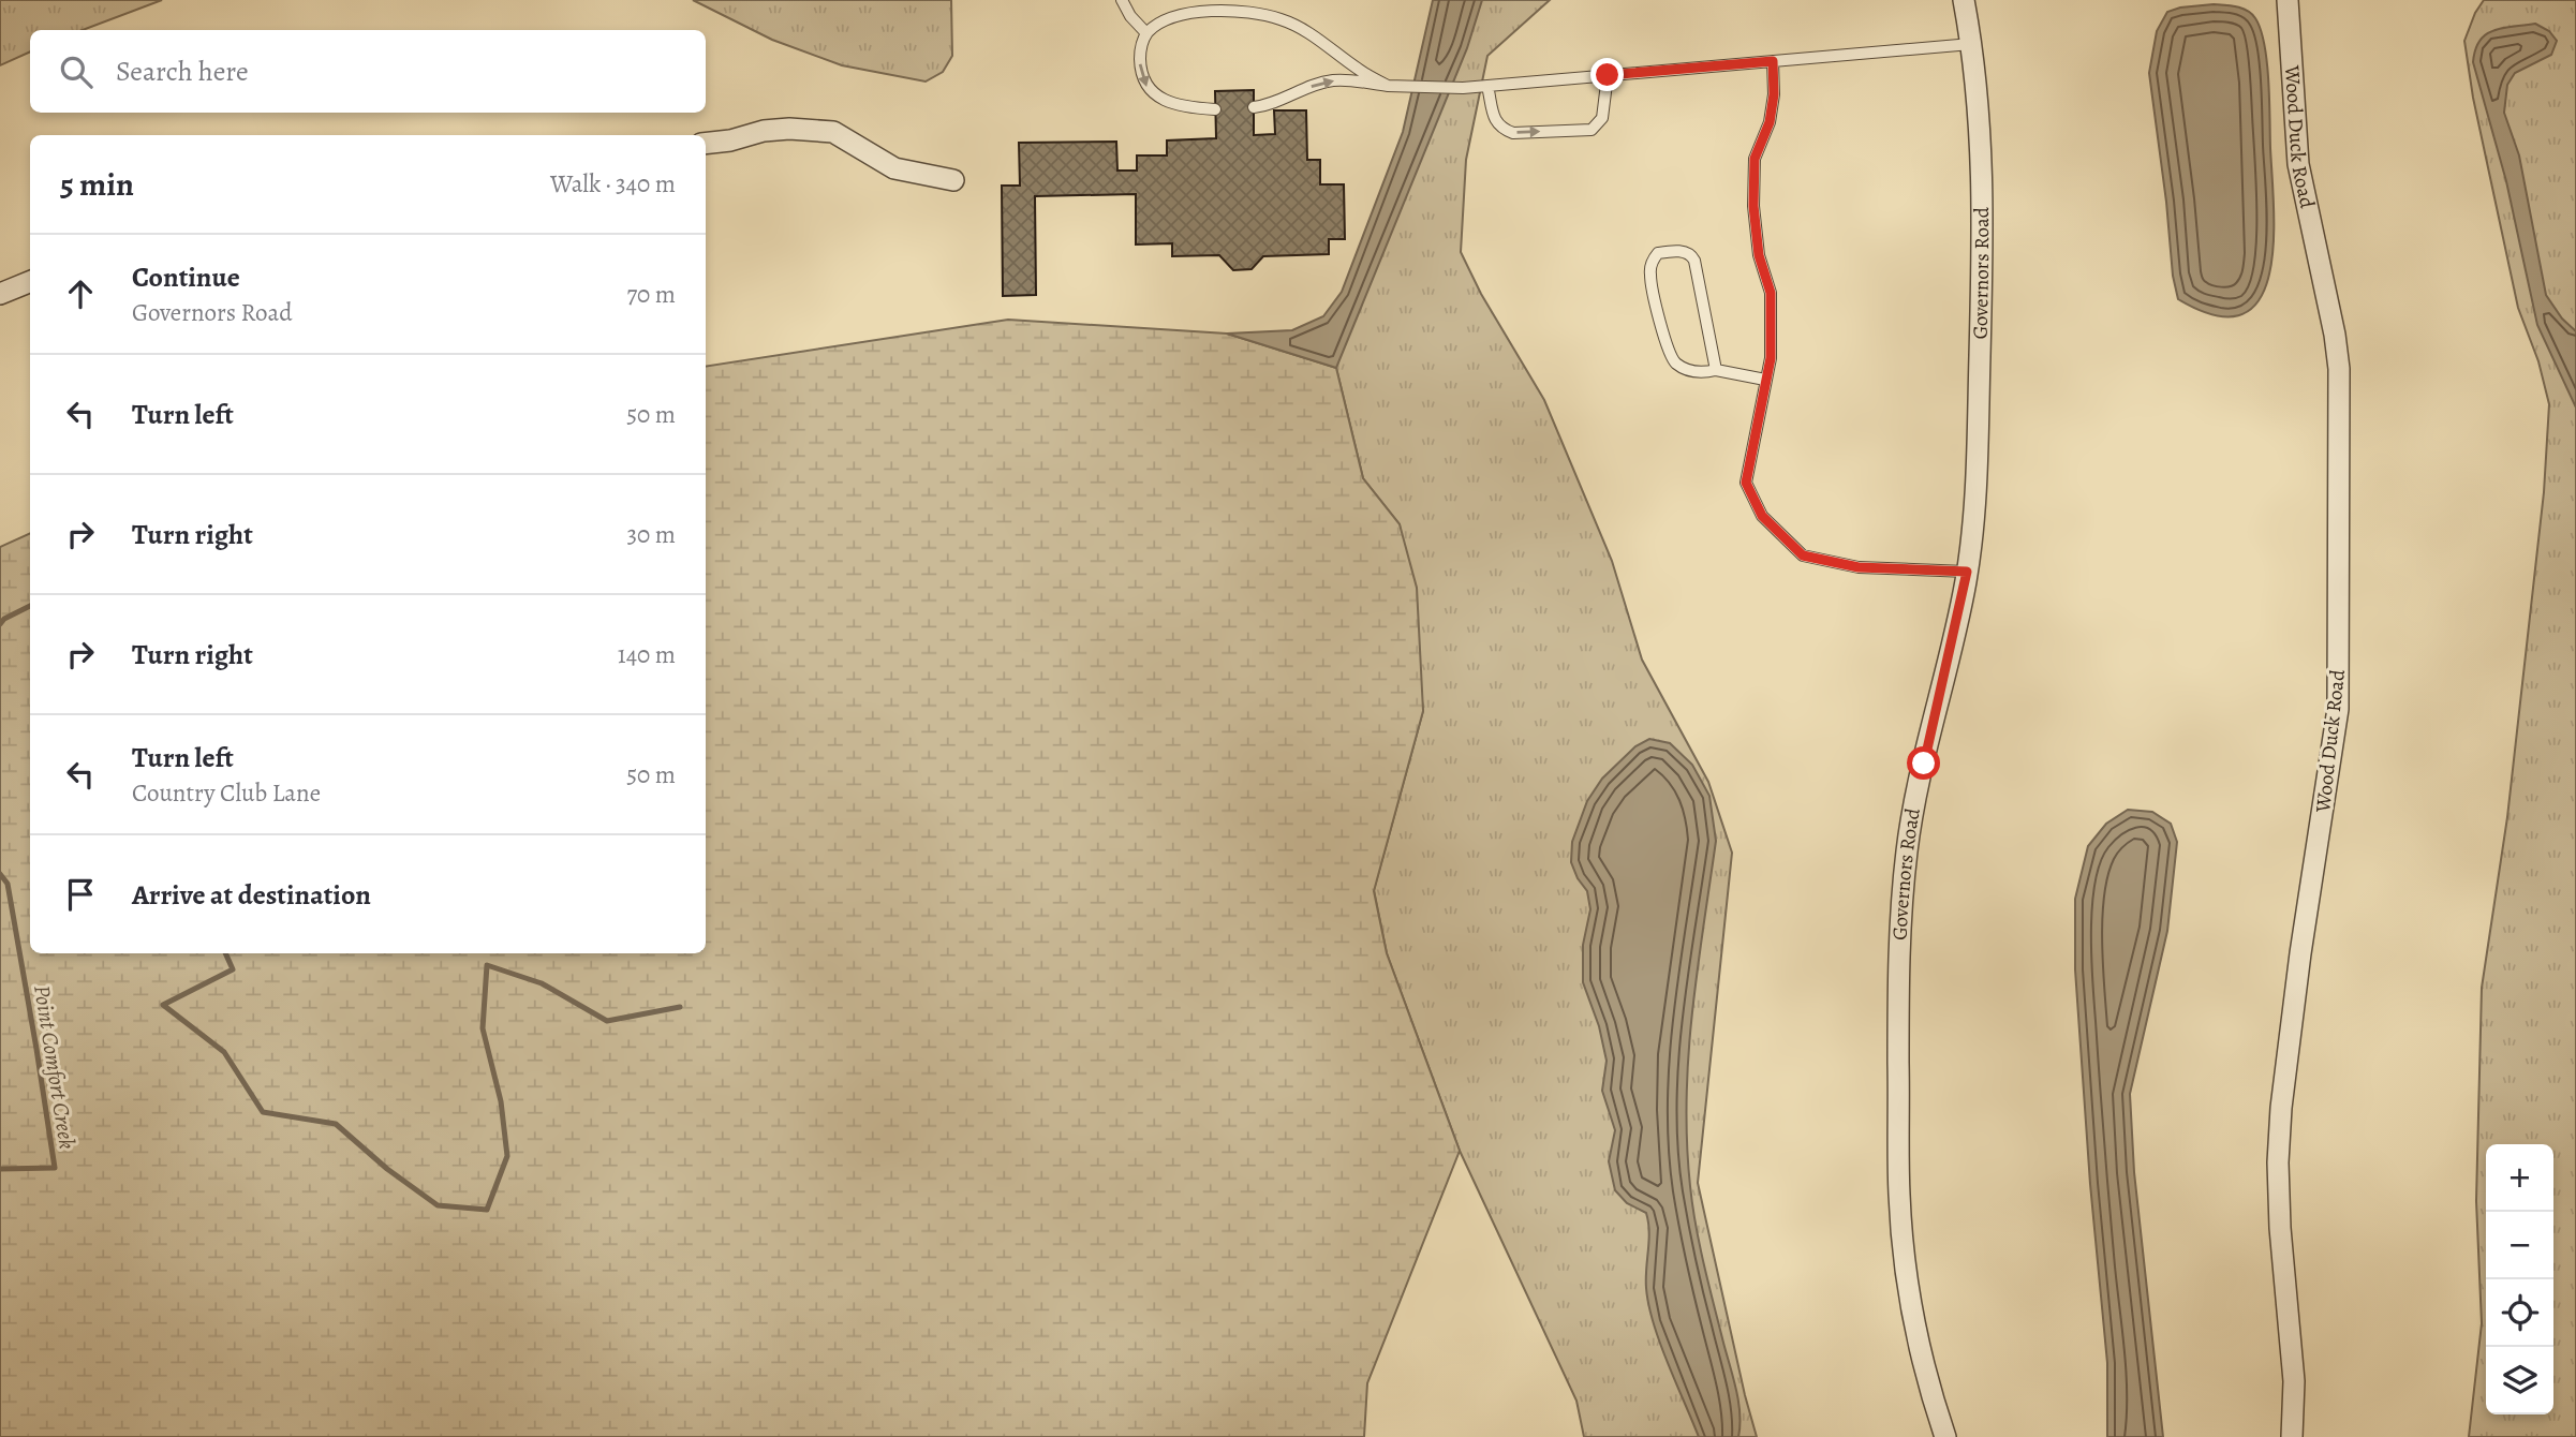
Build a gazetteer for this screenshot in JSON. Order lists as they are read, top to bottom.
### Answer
{
  "streets": {
    "street": ["Wood Duck Road", "Governors Road"]
  },
  "water": ["Point Comfort Creek"],
  "page": {
    "search": "Search here",
    "heading": ["5 min", "Walk · 340 m"],
    "list": [
      ["Continue", "Governors Road", "70 m"],
      ["Turn left", "50 m"],
      ["Turn right", "30 m"],
      ["Turn right", "140 m"],
      ["Turn left", "Country Club Lane", "50 m"],
      "Arrive at destination"
    ],
    "map_buttons": ["+", "−"]
  }
}
